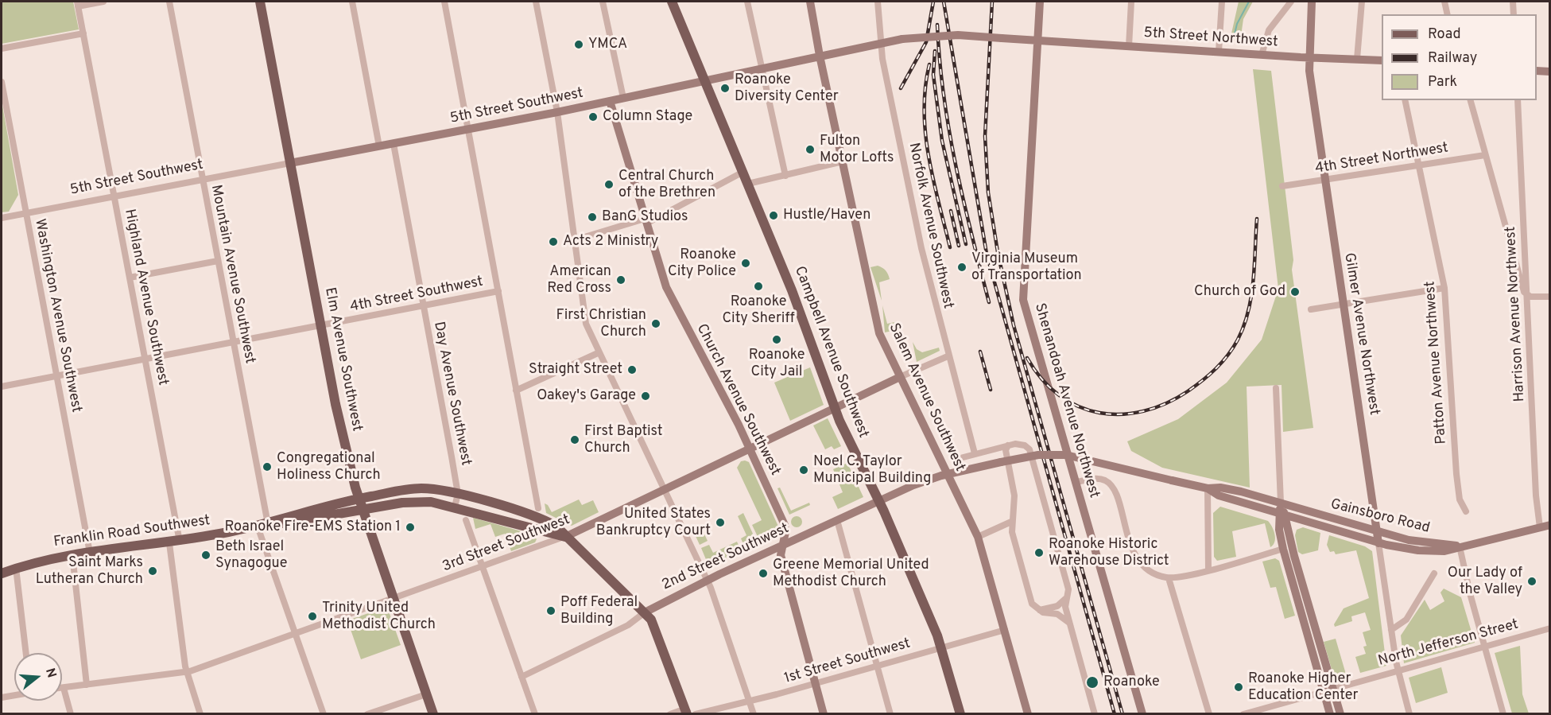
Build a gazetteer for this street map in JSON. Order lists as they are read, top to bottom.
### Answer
{
  "streets": {
    "main road": ["Campbell Avenue Southwest", "Elm Avenue Southwest", "Franklin Road Southwest"],
    "street": [
      "5th Street Northwest",
      "5th Street Southwest",
      "4th Street Northwest",
      "Norfolk Avenue Southwest",
      "Mountain Avenue Southwest",
      "4th Street Southwest",
      "Highland Avenue Southwest",
      "Harrison Avenue Northwest",
      "Washington Avenue Southwest",
      "Gilmer Avenue Northwest",
      "Patton Avenue Northwest",
      "Day Avenue Southwest",
      "Salem Avenue Southwest",
      "Church Avenue Southwest",
      "Shenandoah Avenue Northwest",
      "Gainsboro Road",
      "3rd Street Southwest",
      "2nd Street Southwest",
      "North Jefferson Street",
      "1st Street Southwest"
    ]
  },
  "crossings": [
    ["5th Street Northwest", "5th Street Southwest"],
    ["5th Street Northwest", "Gilmer Avenue Northwest"],
    ["5th Street Northwest", "Shenandoah Avenue Northwest"],
    ["5th Street Southwest", "Norfolk Avenue Southwest"],
    ["5th Street Southwest", "Mountain Avenue Southwest"],
    ["5th Street Southwest", "Highland Avenue Southwest"],
    ["5th Street Southwest", "Washington Avenue Southwest"],
    ["5th Street Southwest", "Campbell Avenue Southwest"],
    ["5th Street Southwest", "Elm Avenue Southwest"],
    ["5th Street Southwest", "Day Avenue Southwest"],
    ["5th Street Southwest", "Salem Avenue Southwest"],
    ["5th Street Southwest", "Church Avenue Southwest"],
    ["5th Street Southwest", "Shenandoah Avenue Northwest"],
    ["4th Street Northwest", "Gilmer Avenue Northwest"],
    ["4th Street Northwest", "Patton Avenue Northwest"],
    ["Norfolk Avenue Southwest", "3rd Street Southwest"],
    ["Mountain Avenue Southwest", "4th Street Southwest"],
    ["Mountain Avenue Southwest", "Franklin Road Southwest"],
    ["4th Street Southwest", "Highland Avenue Southwest"],
    ["4th Street Southwest", "Washington Avenue Southwest"],
    ["4th Street Southwest", "Elm Avenue Southwest"],
    ["4th Street Southwest", "Day Avenue Southwest"],
    ["Highland Avenue Southwest", "Franklin Road Southwest"],
    ["Washington Avenue Southwest", "Franklin Road Southwest"],
    ["Gilmer Avenue Northwest", "Gainsboro Road"],
    ["Gilmer Avenue Northwest", "North Jefferson Street"],
    ["Campbell Avenue Southwest", "3rd Street Southwest"],
    ["Campbell Avenue Southwest", "2nd Street Southwest"],
    ["Campbell Avenue Southwest", "1st Street Southwest"],
    ["Elm Avenue Southwest", "Franklin Road Southwest"],
    ["Elm Avenue Southwest", "3rd Street Southwest"],
    ["Day Avenue Southwest", "Franklin Road Southwest"],
    ["Salem Avenue Southwest", "Gainsboro Road"],
    ["Salem Avenue Southwest", "3rd Street Southwest"],
    ["Salem Avenue Southwest", "2nd Street Southwest"],
    ["Salem Avenue Southwest", "1st Street Southwest"],
    ["Church Avenue Southwest", "3rd Street Southwest"],
    ["Church Avenue Southwest", "2nd Street Southwest"],
    ["Church Avenue Southwest", "1st Street Southwest"],
    ["Gainsboro Road", "2nd Street Southwest"],
    ["Franklin Road Southwest", "3rd Street Southwest"],
    ["Franklin Road Southwest", "2nd Street Southwest"],
    ["Franklin Road Southwest", "1st Street Southwest"]
  ],
  "places": [
    "YMCA",
    "Roanoke Diversity Center",
    "Column Stage",
    "Fulton Motor Lofts",
    "Central Church of the Brethren",
    "Hustle/Haven",
    "BanG Studios",
    "Acts 2 Ministry",
    "Roanoke City Police",
    "Virginia Museum of Transportation",
    "American Red Cross",
    "Roanoke City Sheriff",
    "Church of God",
    "First Christian Church",
    "Roanoke City Jail",
    "Straight Street",
    "Oakey's Garage",
    "First Baptist Church",
    "Congregational Holiness Church",
    "Noel C. Taylor Municipal Building",
    "United States Bankruptcy Court",
    "Roanoke Fire-EMS Station 1",
    "Roanoke Historic Warehouse District",
    "Beth Israel Synagogue",
    "Saint Marks Lutheran Church",
    "Greene Memorial United Methodist Church",
    "Our Lady of the Valley",
    "Poff Federal Building",
    "Trinity United Methodist Church",
    "Roanoke",
    "Roanoke Higher Education Center"
  ],
  "legend": ["Road", "Railway", "Park"],
  "north": "right"
}
